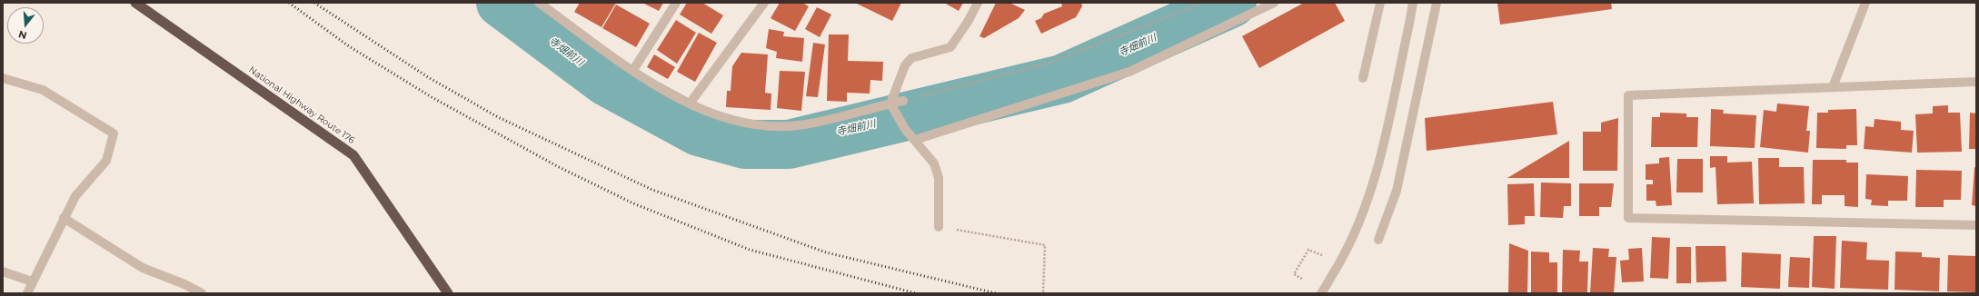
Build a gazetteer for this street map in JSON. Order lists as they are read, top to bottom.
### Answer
{
  "streets": {
    "highway": ["National Highway Route 176"]
  },
  "water": ["寺畑前川"],
  "north": "bottom"
}
